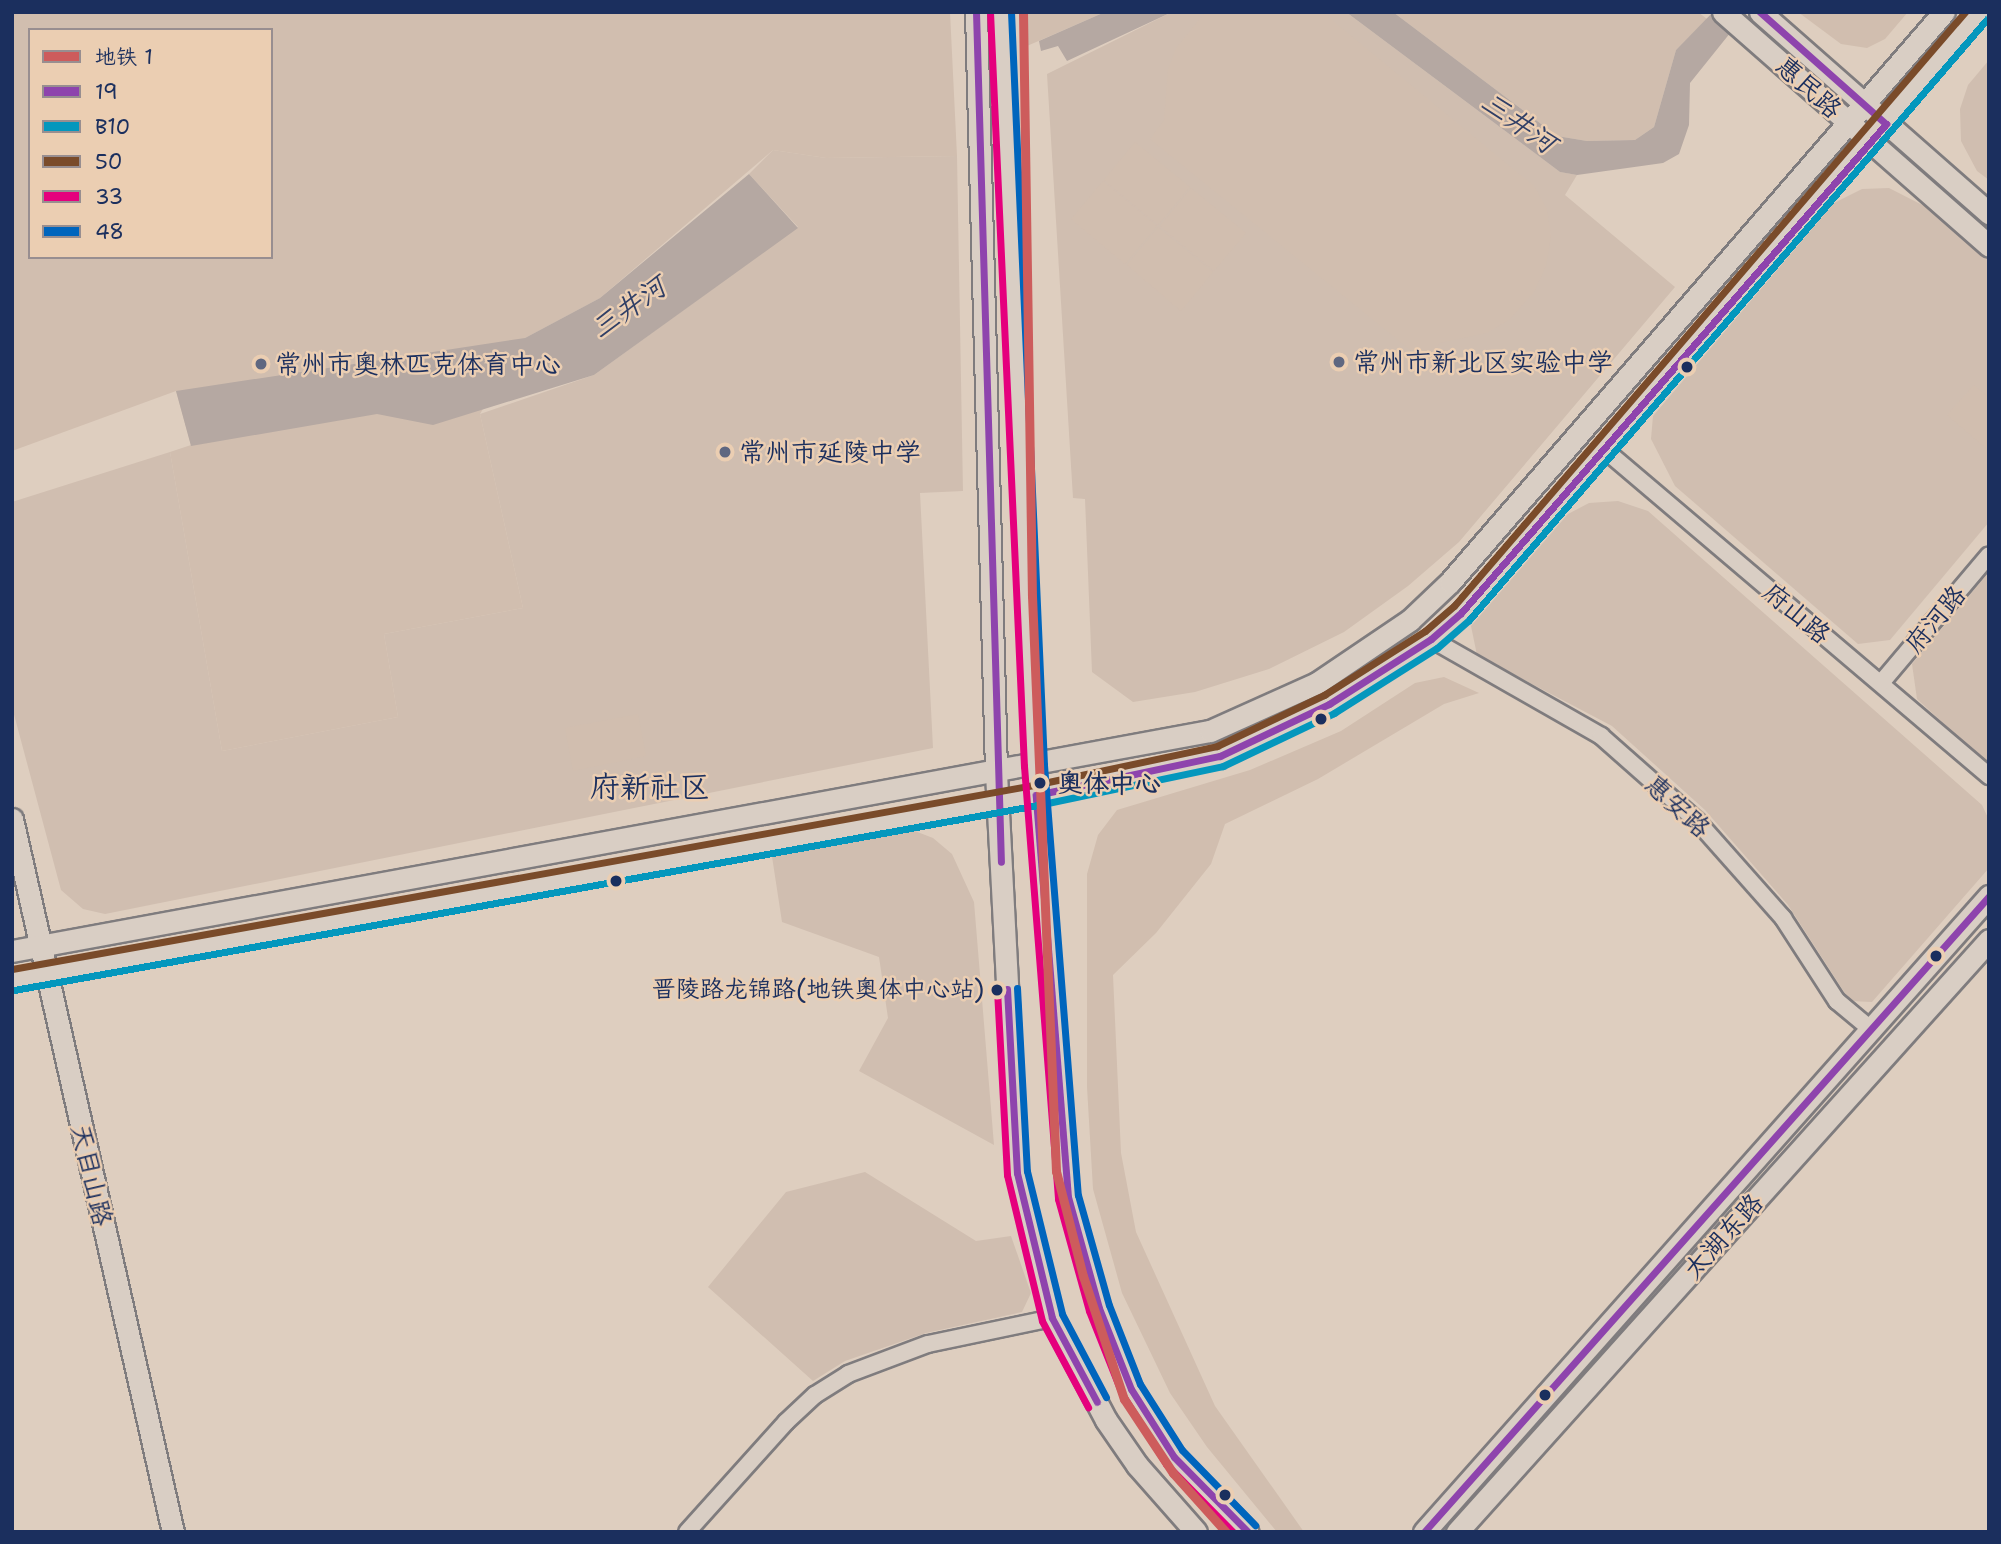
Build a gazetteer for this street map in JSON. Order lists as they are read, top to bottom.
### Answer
{
  "streets": {
    "main road": ["惠民路", "天目山路", "太湖东路"],
    "street": ["府山路", "府河路", "惠安路"]
  },
  "crossings": [
    ["府山路", "府河路"],
    ["惠安路", "太湖东路"]
  ],
  "districts": ["府新社区"],
  "water": ["三井河"],
  "places": [
    "常州市新北区实验中学",
    "常州市奥林匹克体育中心",
    "常州市延陵中学",
    "奥体中心",
    "晋陵路龙锦路(地铁奥体中心站)"
  ],
  "lines": [
    "metro line 1",
    "transit line 19",
    "transit line 50",
    "transit line 33",
    "transit line 48",
    "transit line B10"
  ],
  "legend": [
    "地铁 1",
    "19",
    "B10",
    "50",
    "33",
    "48"
  ]
}
